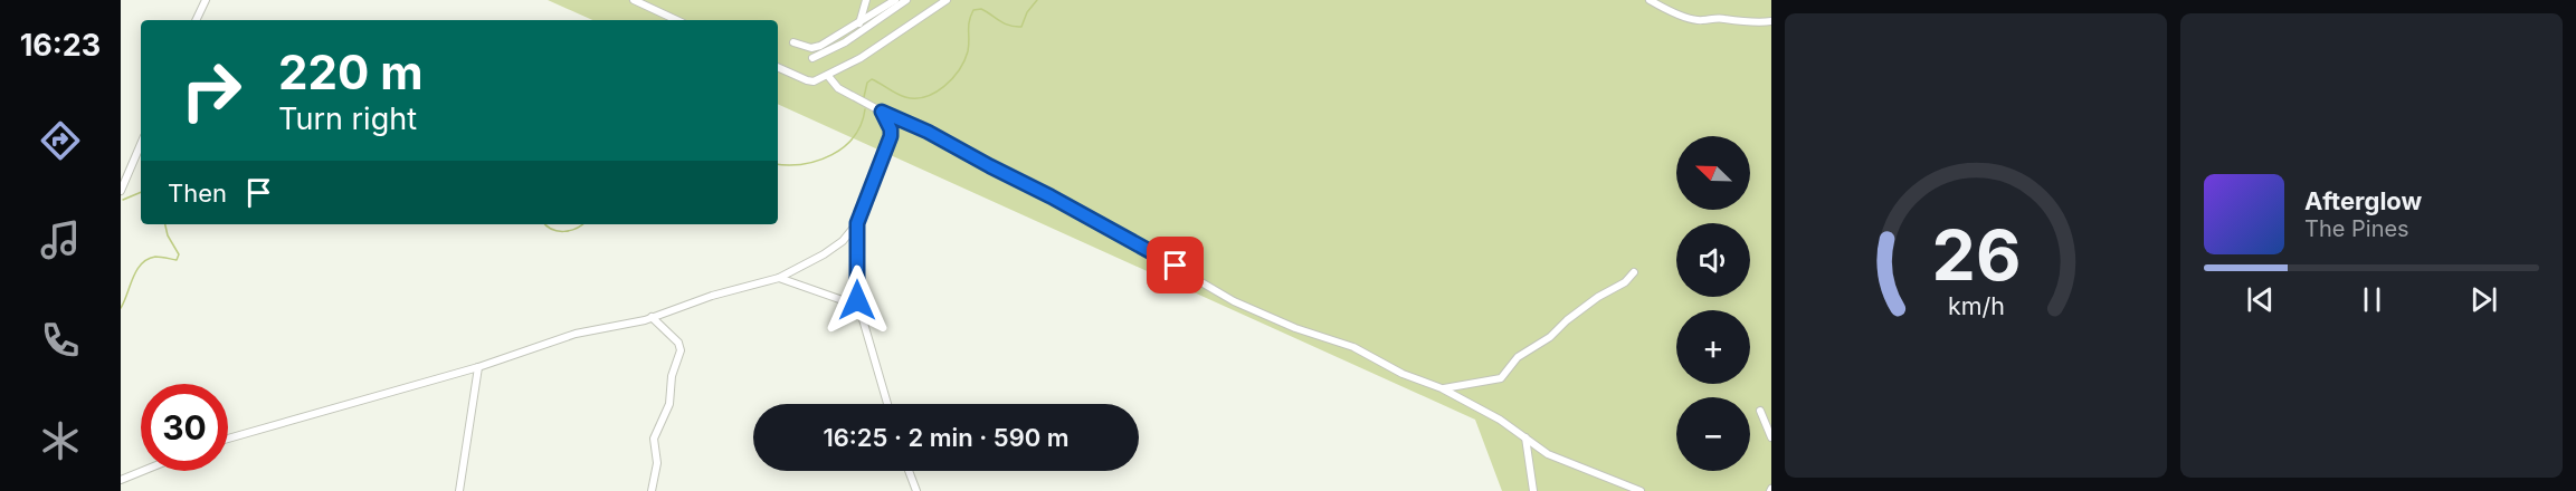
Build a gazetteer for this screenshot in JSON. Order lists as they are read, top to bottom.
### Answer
{
  "north": "top left",
  "page": {
    "tabs": "16:23",
    "turn": ["220 m", "Turn right"],
    "map_buttons": ["+", "−"],
    "then": "Then",
    "song": ["Afterglow", "The Pines"],
    "limit": "30",
    "trip": "16:25 · 2 min · 590 m",
    "gauge": ["26", "km/h"]
  }
}
